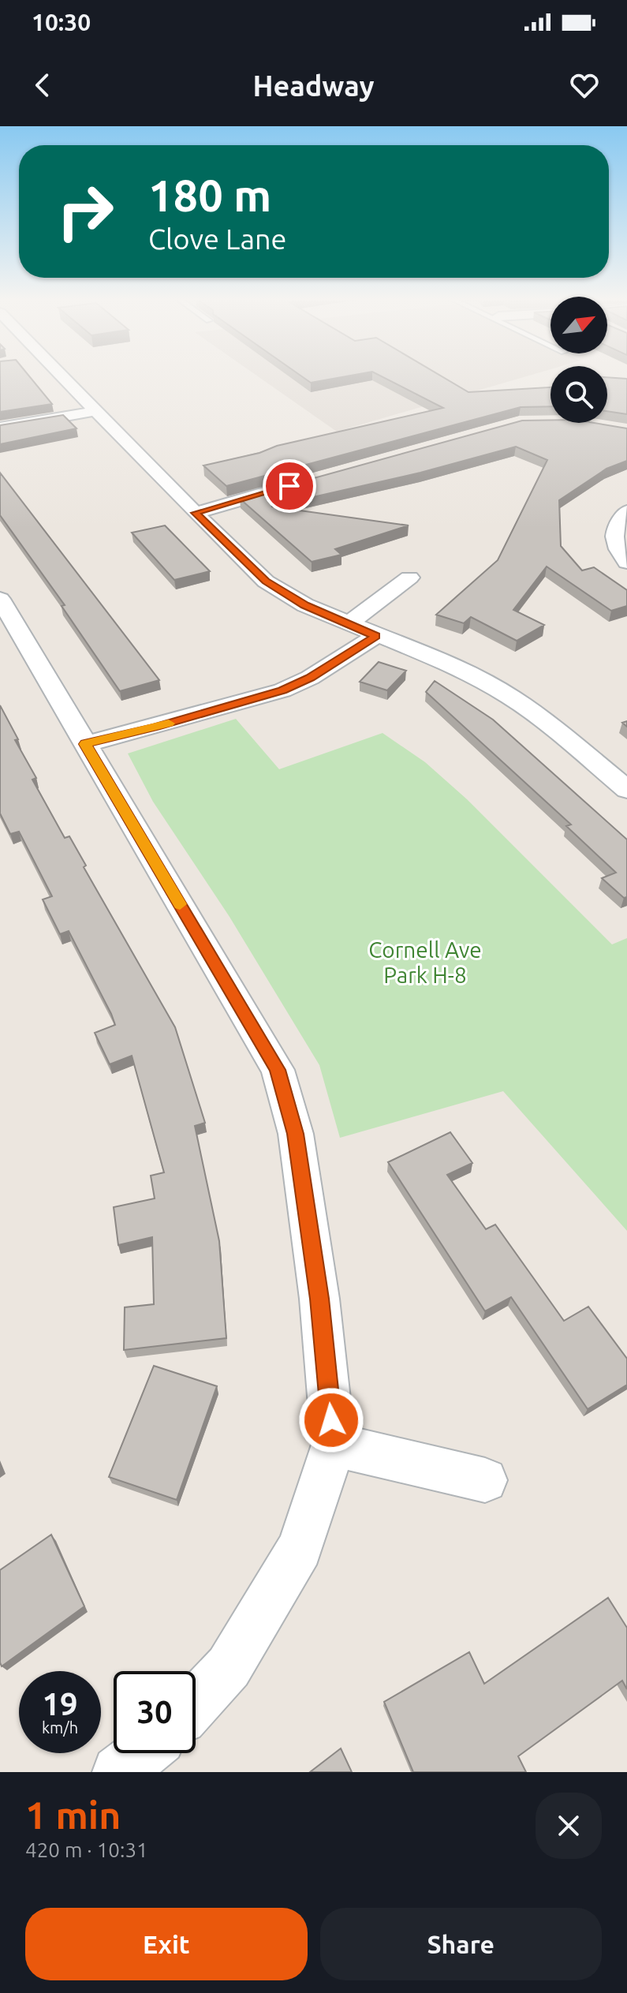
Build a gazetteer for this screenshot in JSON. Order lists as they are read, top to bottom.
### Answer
{
  "parks": ["Cornell Ave Park H-8"],
  "north": "top right",
  "page": {
    "status": "10:30",
    "header": "Headway",
    "turn": ["180 m", "Clove Lane"],
    "speed": "19 km/h",
    "limit": "30",
    "heading": ["1 min", "420 m · 10:31"],
    "buttons": ["Exit", "Share"]
  }
}
